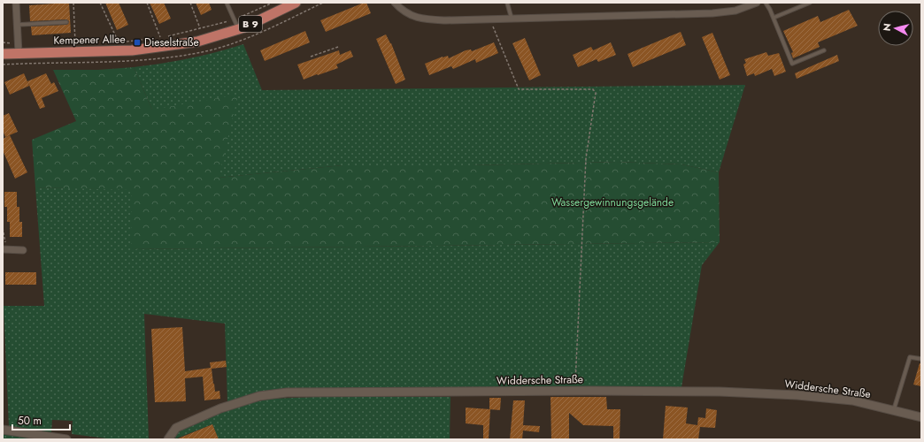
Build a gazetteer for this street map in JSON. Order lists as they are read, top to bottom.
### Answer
{
  "streets": {
    "main road": ["B 9", "Kempener Allee"],
    "street": ["Widdersche Straße"]
  },
  "parks": ["Wassergewinnungsgelände"],
  "places": {
    "transit": ["Dieselstraße"]
  },
  "scale_bar": "50 m",
  "north": "left"
}
